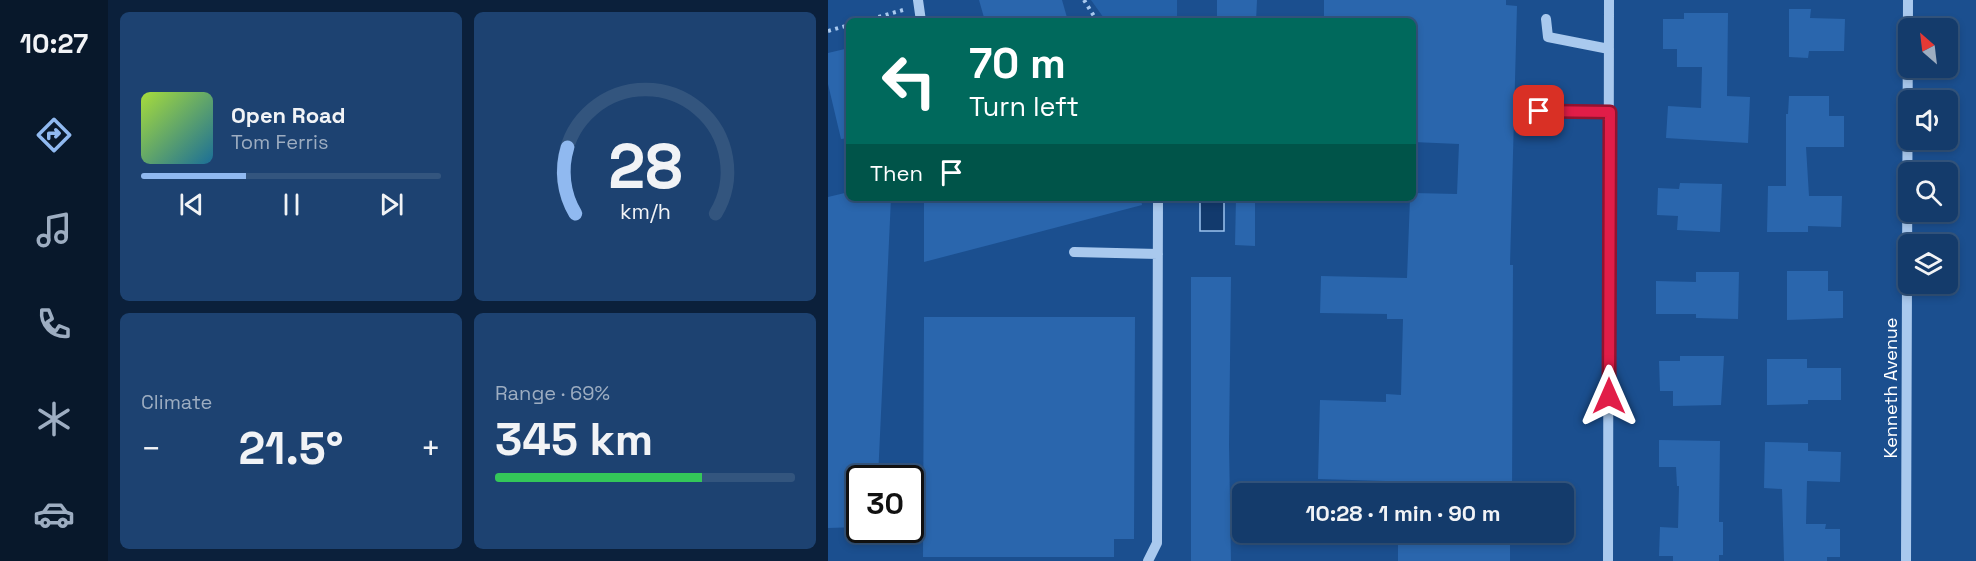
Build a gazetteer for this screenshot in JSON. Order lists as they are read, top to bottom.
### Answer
{
  "streets": {
    "street": ["Kenneth Avenue"]
  },
  "north": "top left",
  "page": {
    "tabs": "10:27",
    "turn": ["70 m", "Turn left"],
    "song": ["Open Road", "Tom Ferris"],
    "then": "Then",
    "tile": [
      "Climate",
      ["Range · 69%", "345 km"]
    ],
    "heat": ["−", "21.5°", "+"],
    "limit": "30",
    "trip": "10:28 · 1 min · 90 m",
    "gauge": ["28", "km/h"]
  }
}
